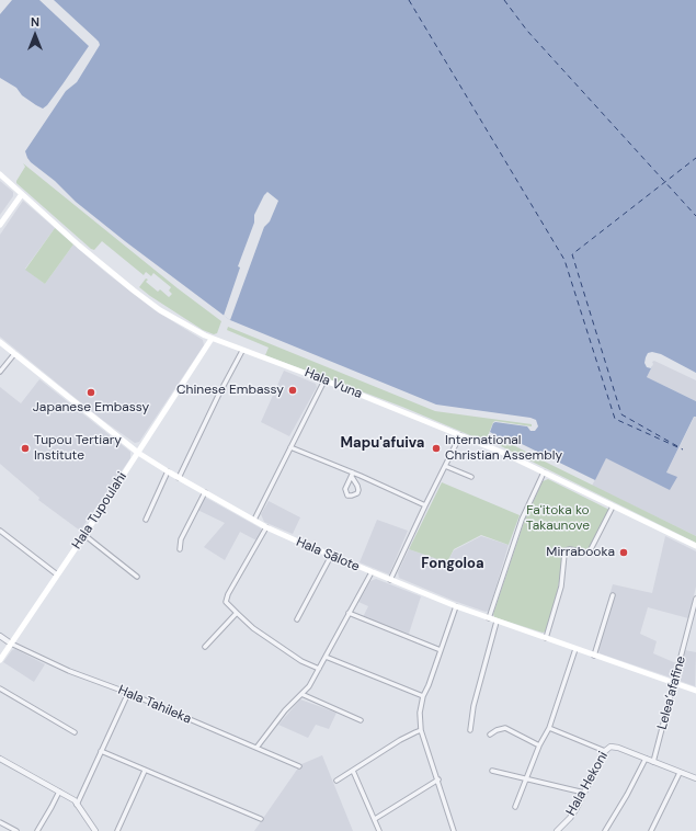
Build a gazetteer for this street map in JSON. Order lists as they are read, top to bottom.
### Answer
{
  "streets": {
    "main road": ["Hala Vuna", "Hala Tupoulahi", "Hala Sālote"],
    "street": ["Lelea’afafine", "Hala Tahileka", "Hala Hekoni"]
  },
  "crossings": [
    ["Hala Vuna", "Hala Tupoulahi"],
    ["Hala Tupoulahi", "Hala Sālote"],
    ["Hala Tupoulahi", "Hala Tahileka"],
    ["Hala Sālote", "Lelea’afafine"],
    ["Lelea’afafine", "Hala Hekoni"]
  ],
  "districts": ["Mapu'afuiva", "Fongoloa"],
  "parks": ["Fa'itoka ko Takaunove"],
  "places": [
    "Chinese Embassy",
    "Japanese Embassy",
    "Tupou Tertiary Institute",
    "International Christian Assembly",
    "Mirrabooka"
  ],
  "north": "top"
}
